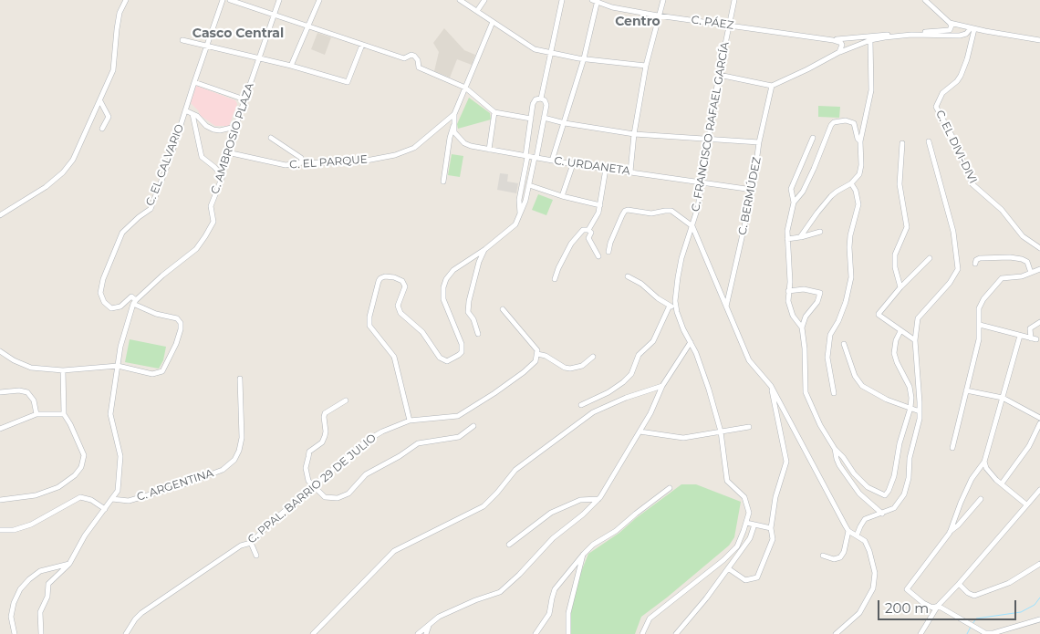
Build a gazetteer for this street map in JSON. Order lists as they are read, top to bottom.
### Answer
{
  "streets": {
    "street": [
      "C. PÁEZ",
      "C. FRANCISCO RAFAEL GARCÍA",
      "C. AMBROSIO PLAZA",
      "C. EL DIVI-DIVI",
      "C. EL PARQUE",
      "C. EL CALVARIO",
      "C. URDANETA",
      "C. BERMÚDEZ",
      "C. ARGENTINA",
      "C. PPAL. BARRIO 29 DE JULIO"
    ]
  },
  "crossings": [
    ["C. PÁEZ", "C. FRANCISCO RAFAEL GARCÍA"],
    ["C. FRANCISCO RAFAEL GARCÍA", "C. URDANETA"],
    ["C. AMBROSIO PLAZA", "C. EL PARQUE"],
    ["C. AMBROSIO PLAZA", "C. EL CALVARIO"],
    ["C. EL PARQUE", "C. URDANETA"],
    ["C. URDANETA", "C. BERMÚDEZ"]
  ],
  "districts": ["Centro", "Casco Central"],
  "scale_bar": "200 m"
}
